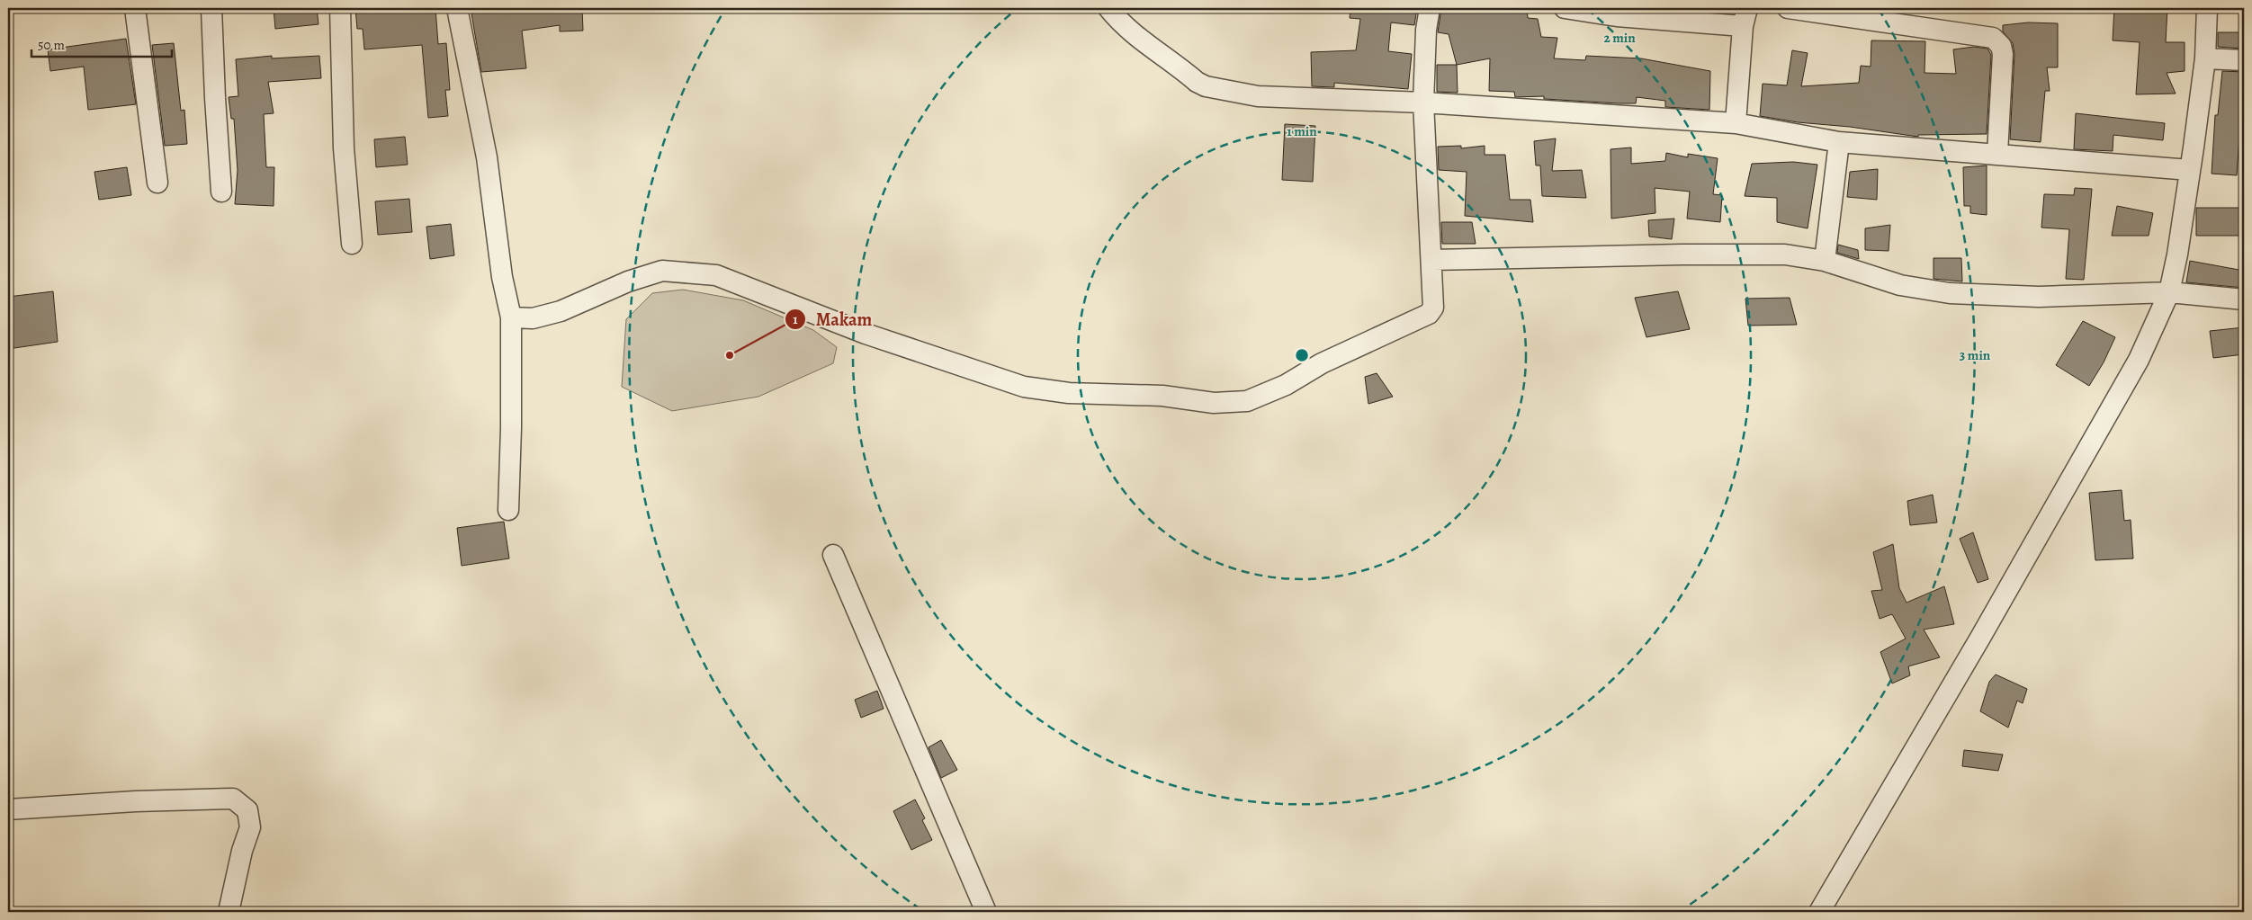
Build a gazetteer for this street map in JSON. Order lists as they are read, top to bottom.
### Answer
{
  "places": ["Makam"],
  "scale_bar": "50 m",
  "rings": ["2 min", "1 min", "3 min"]
}
